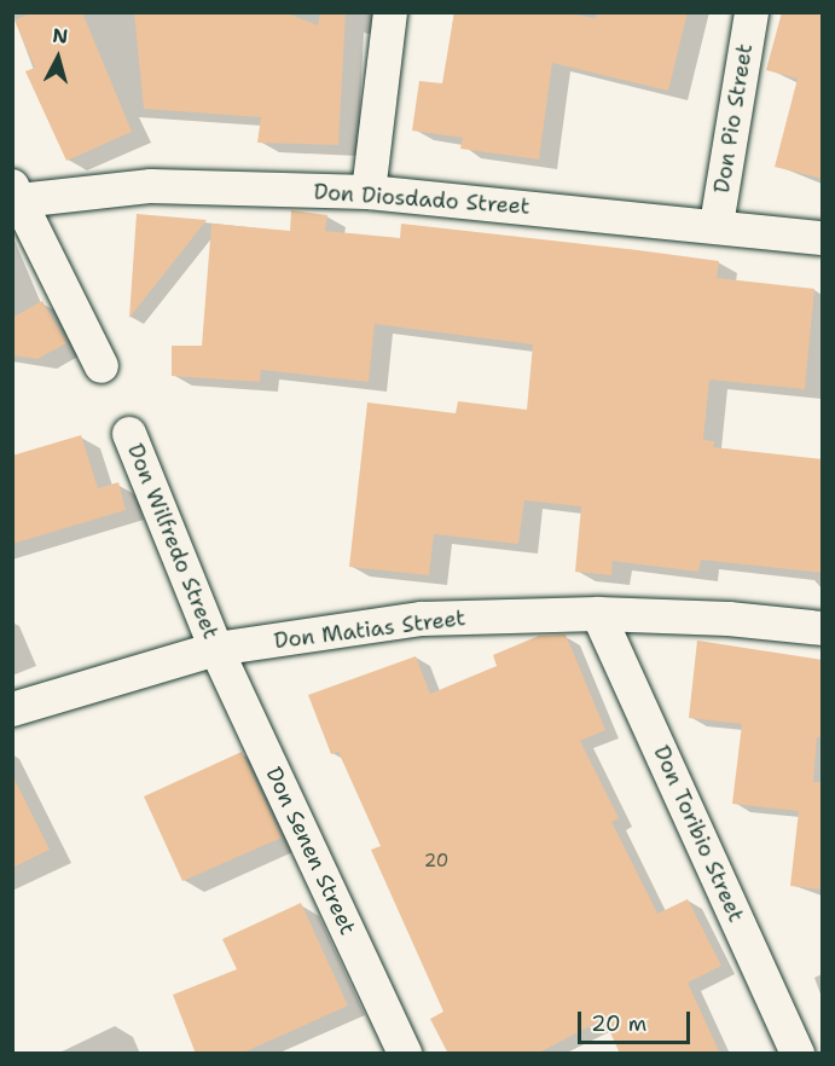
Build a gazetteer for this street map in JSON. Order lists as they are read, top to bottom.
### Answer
{
  "streets": {
    "street": [
      "Don Pio Street",
      "Don Diosdado Street",
      "Don Wilfredo Street",
      "Don Matias Street",
      "Don Toribio Street",
      "Don Senen Street"
    ]
  },
  "crossings": [
    ["Don Pio Street", "Don Diosdado Street"],
    ["Don Wilfredo Street", "Don Matias Street"],
    ["Don Wilfredo Street", "Don Senen Street"],
    ["Don Matias Street", "Don Toribio Street"],
    ["Don Matias Street", "Don Senen Street"]
  ],
  "house_numbers": ["20"],
  "scale_bar": "20 m",
  "north": "top"
}
